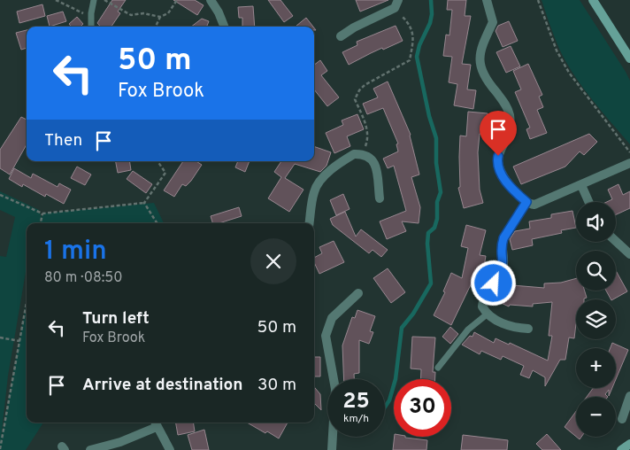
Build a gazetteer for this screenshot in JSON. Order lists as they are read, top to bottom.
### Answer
{
  "page": {
    "turn": ["50 m", "Fox Brook"],
    "then": "Then",
    "map_buttons": ["+", "−"],
    "heading": ["1 min", "80 m · 08:50"],
    "list": [
      {
        "name": "Turn left",
        "note": "Fox Brook",
        "value": "50 m"
      },
      {
        "name": "Arrive at destination",
        "value": "30 m"
      }
    ],
    "speed": "25 km/h",
    "limit": "30"
  }
}
